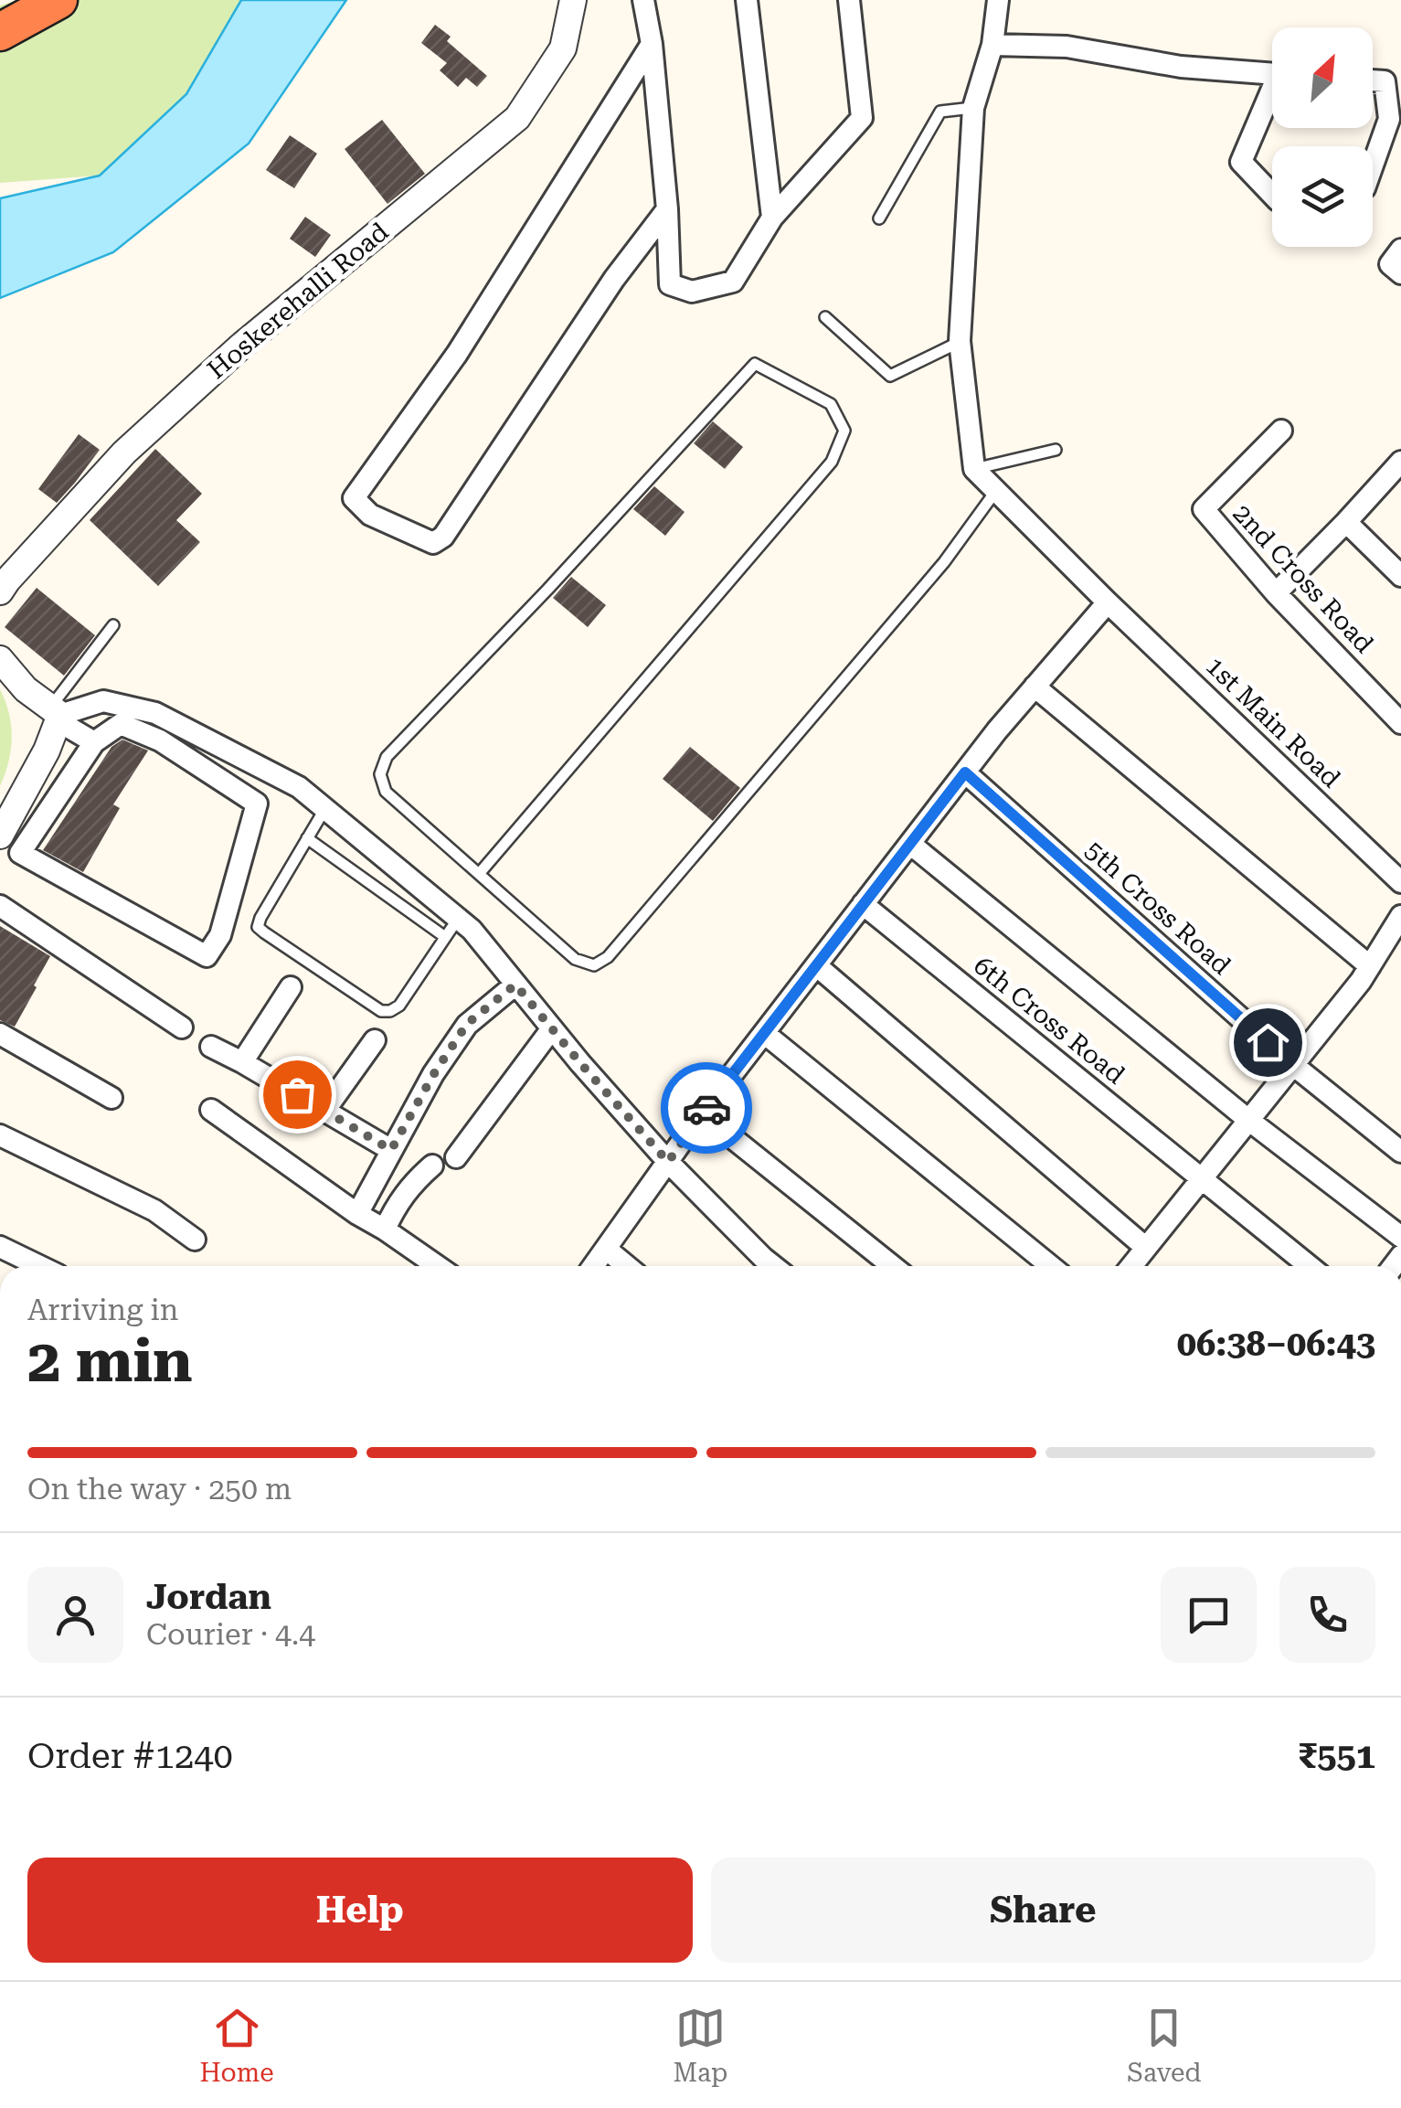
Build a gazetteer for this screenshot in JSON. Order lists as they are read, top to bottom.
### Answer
{
  "streets": {
    "street": [
      "Hoskerehalli Road",
      "2nd Cross Road",
      "1st Main Road",
      "5th Cross Road",
      "6th Cross Road"
    ]
  },
  "north": "top right",
  "page": {
    "heading": ["2 min", "Arriving in", "06:38–06:43"],
    "panel": [
      "Jordan",
      "Courier · 4.4",
      "Order #1240",
      "₹551"
    ],
    "bar": "On the way · 250 m",
    "buttons": ["Help", "Share"],
    "tabs": ["Home", "Map", "Saved"]
  }
}
